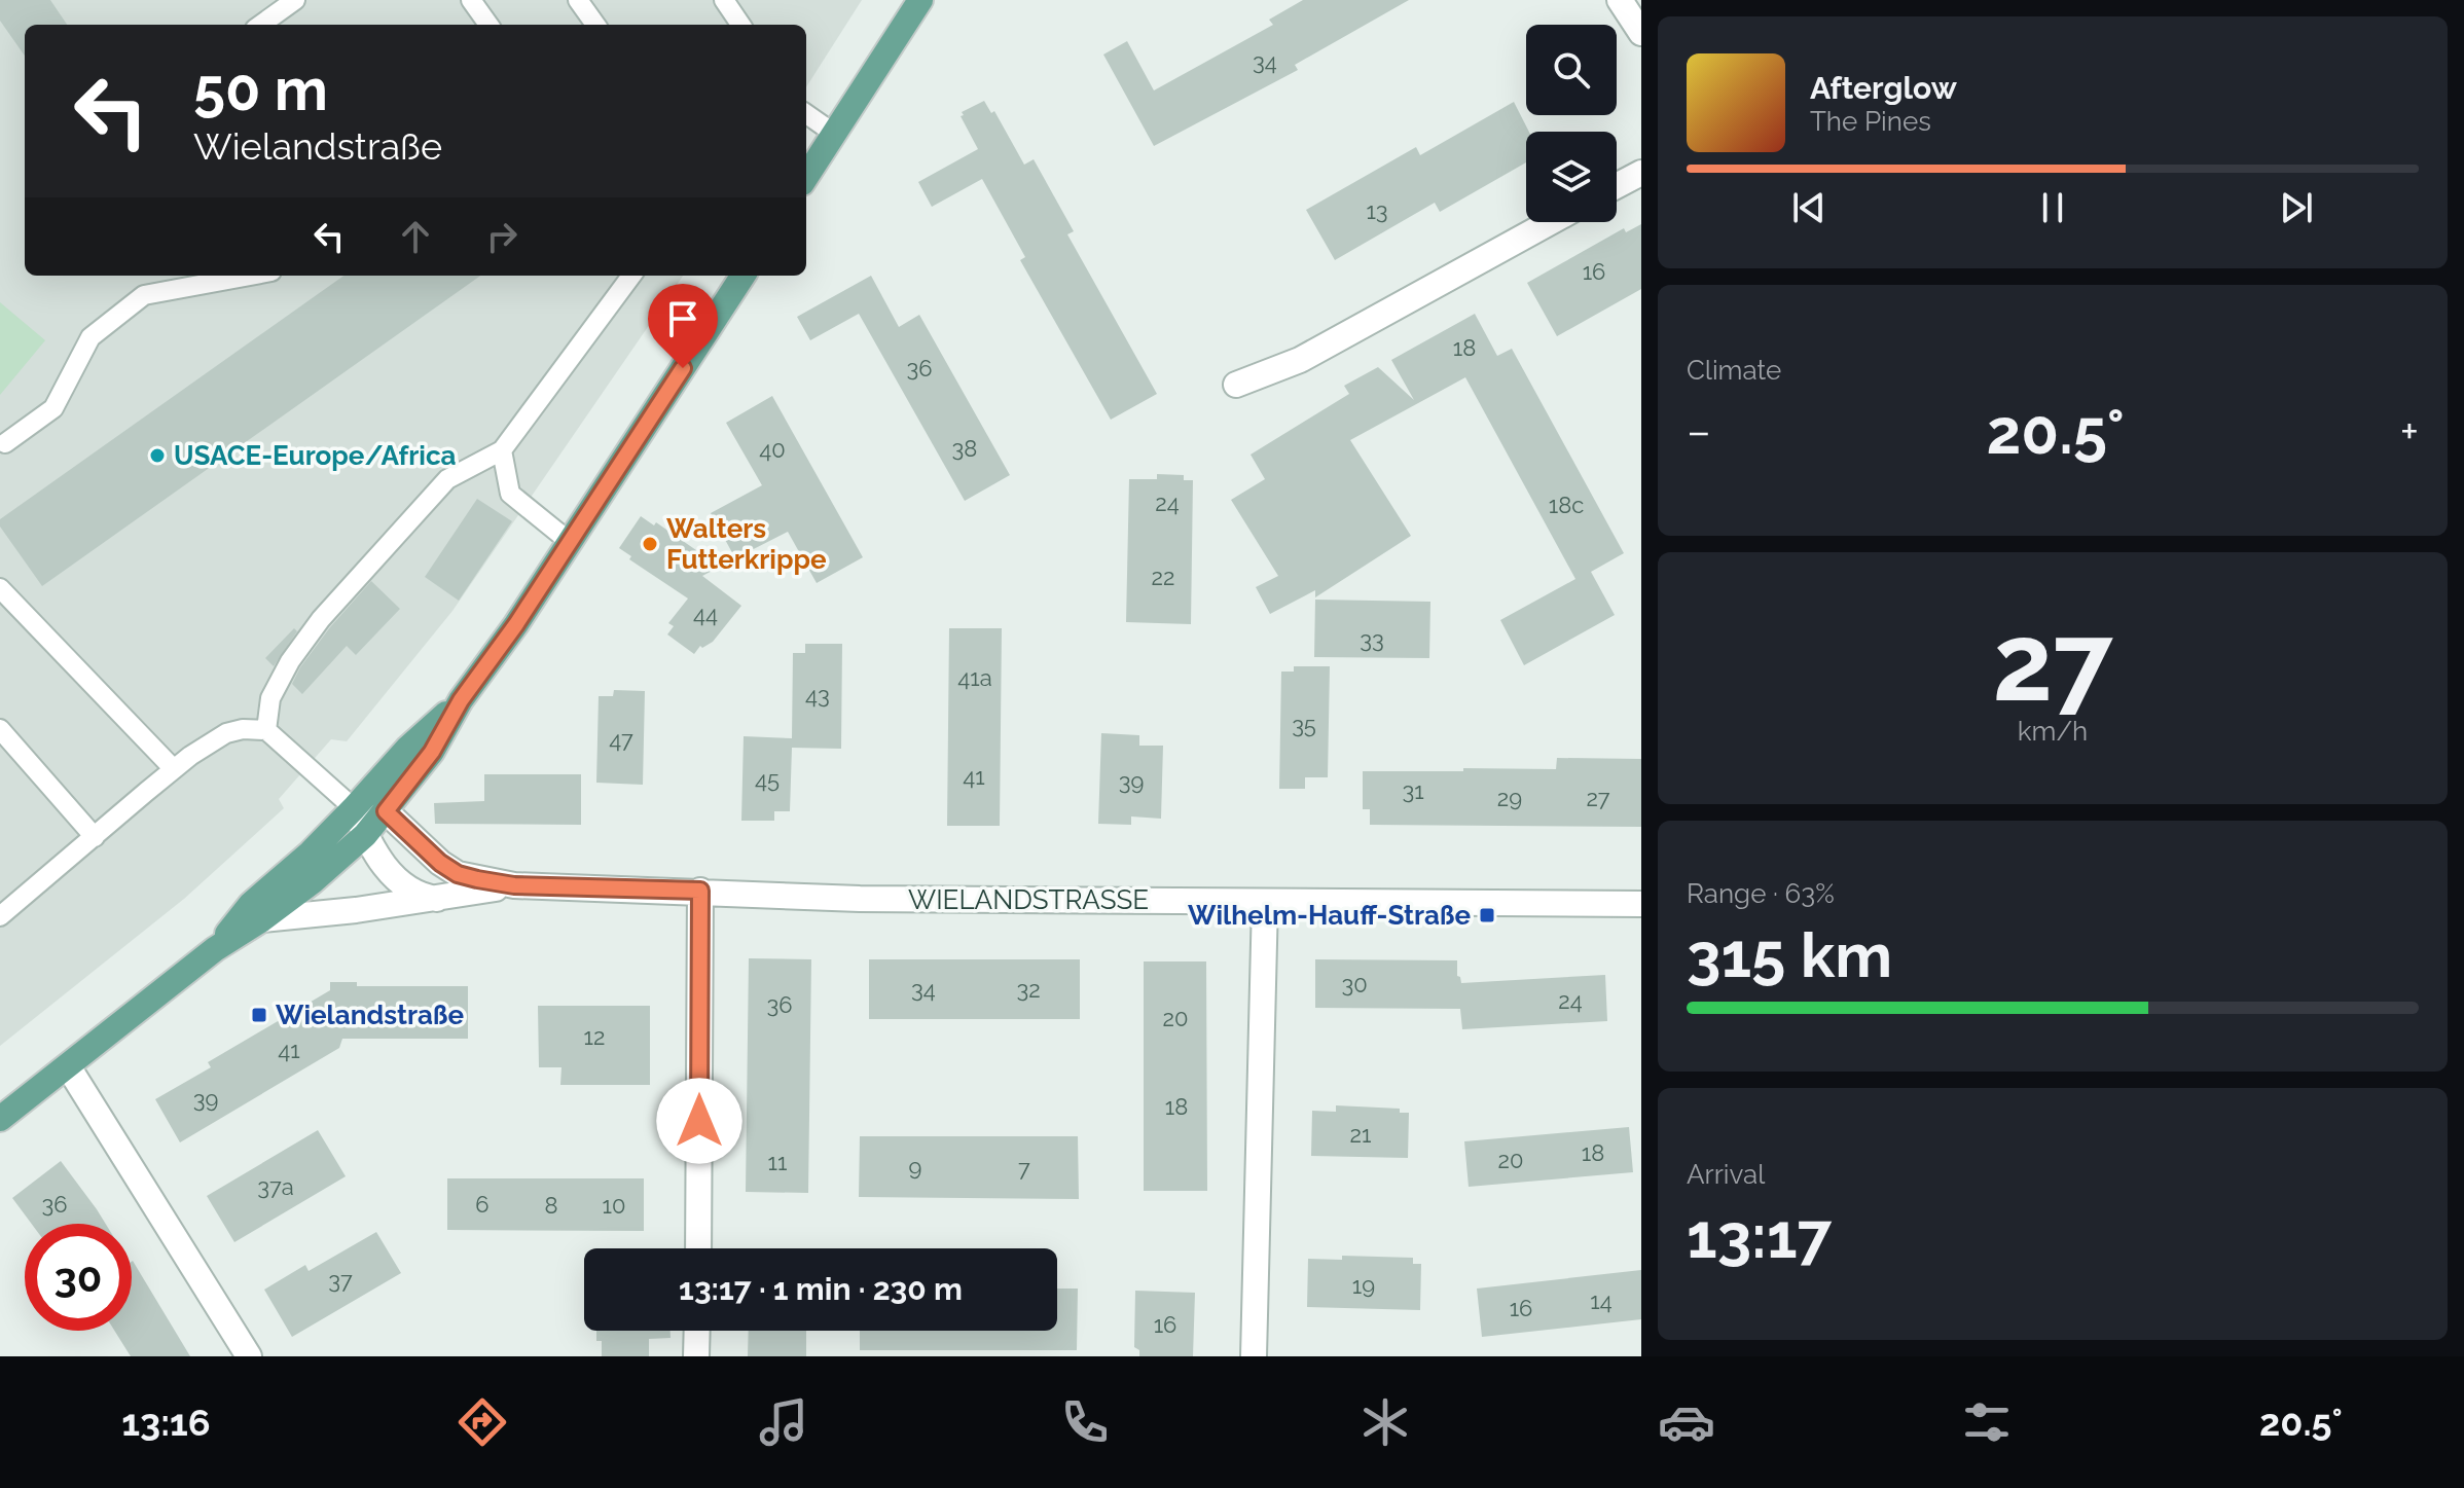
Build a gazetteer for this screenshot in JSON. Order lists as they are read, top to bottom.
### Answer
{
  "streets": {
    "street": ["WIELANDSTRASSE"]
  },
  "places": {
    "other": ["USACE-Europe/Africa", "Walters Futterkrippe"],
    "transit": ["Wilhelm-Hauff-Straße", "Wielandstraße"]
  },
  "house_numbers": [
    "34",
    "13",
    "16",
    "18",
    "36",
    "38",
    "40",
    "24",
    "18c",
    "22",
    "44",
    "33",
    "41a",
    "43",
    "35",
    "47",
    "41",
    "45",
    "39",
    "31",
    "29",
    "27",
    "30",
    "34",
    "32",
    "24",
    "36",
    "20",
    "12",
    "41",
    "39",
    "18",
    "21",
    "18",
    "20",
    "11",
    "9",
    "7",
    "37a",
    "36",
    "6",
    "8",
    "10",
    "37",
    "19",
    "14",
    "16",
    "16"
  ],
  "page": {
    "turn": ["50 m", "Wielandstraße"],
    "song": ["Afterglow", "The Pines"],
    "tile": [
      "Climate",
      ["27", "km/h"],
      ["Range · 63%", "315 km"],
      ["Arrival", "13:17"]
    ],
    "heat": ["−", "20.5°", "+"],
    "limit": "30",
    "trip": "13:17 · 1 min · 230 m",
    "tabs": ["13:16", "20.5°"]
  }
}
